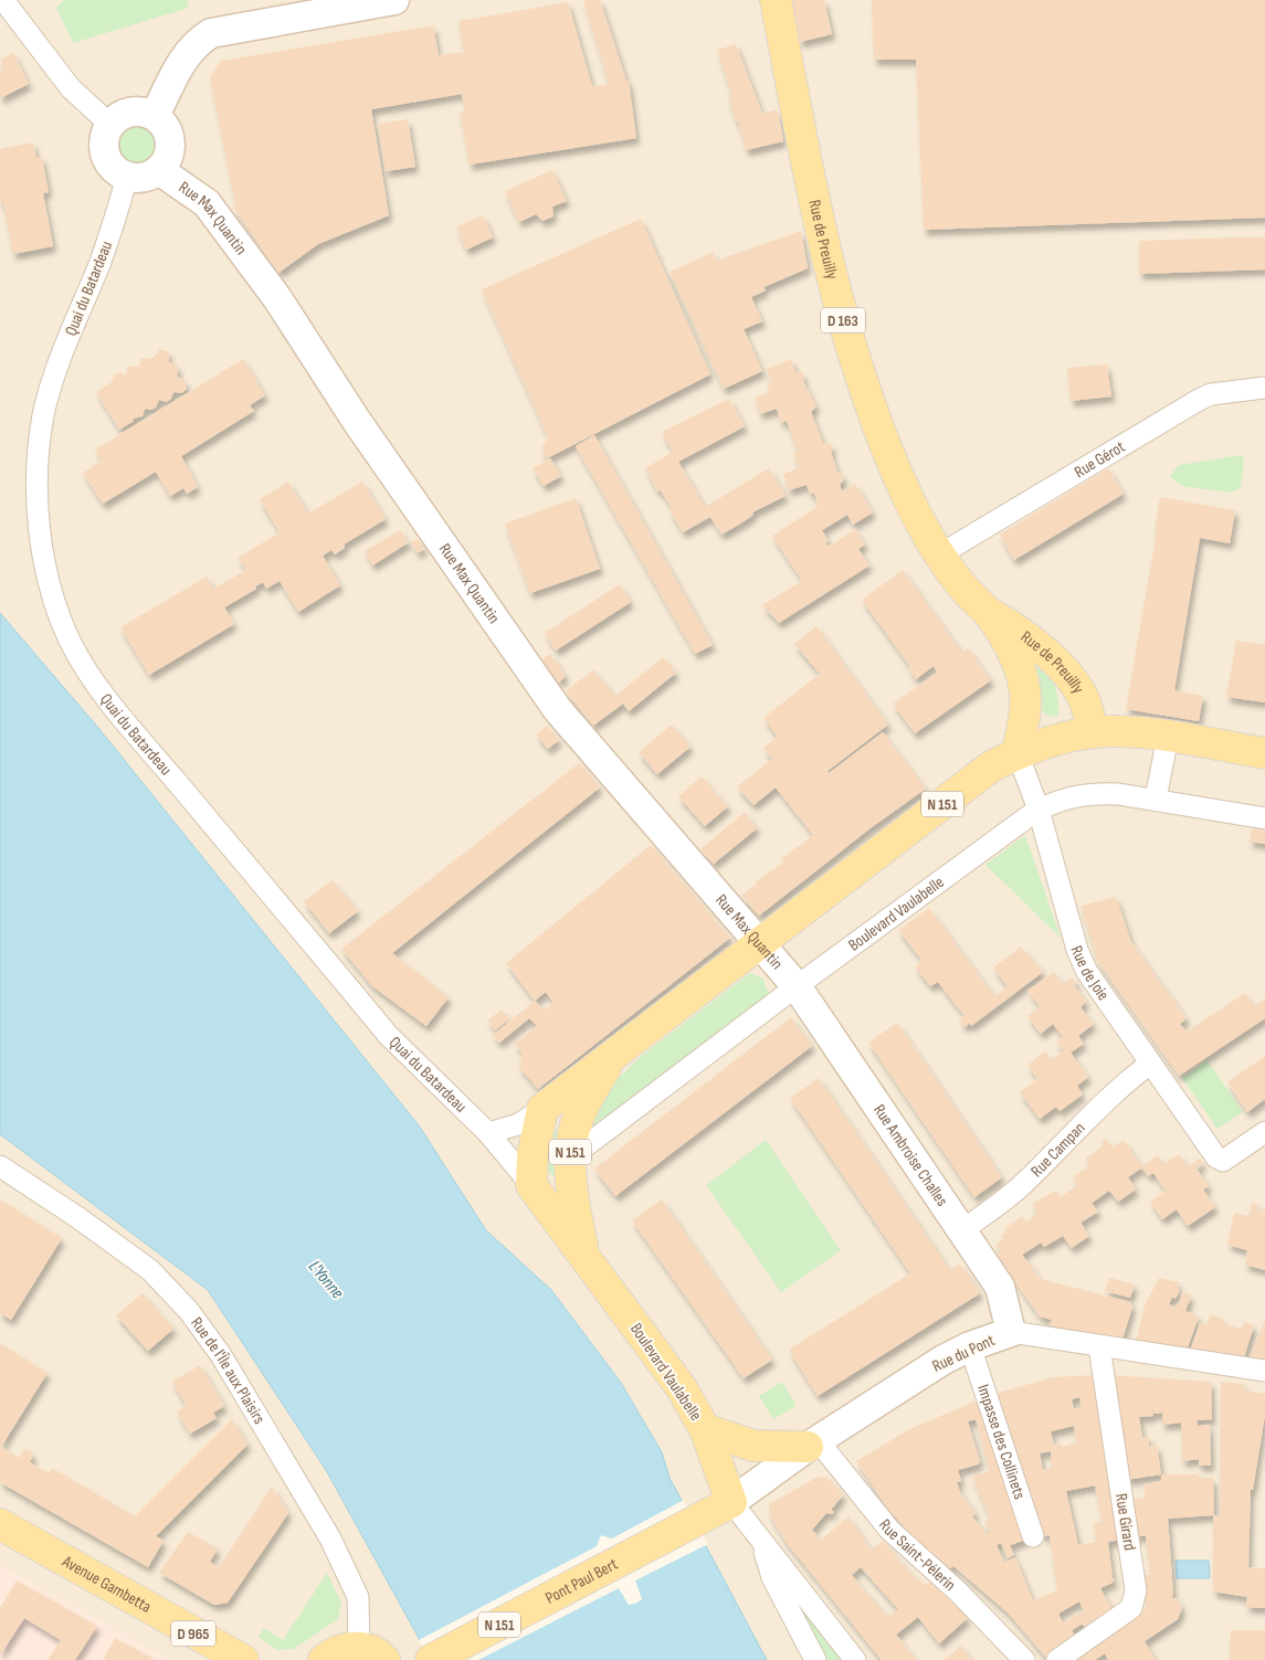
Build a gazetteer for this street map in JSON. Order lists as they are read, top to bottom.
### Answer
{
  "streets": {
    "main road": [
      "Rue de Preuilly",
      "D 163",
      "N 151",
      "Boulevard Vaulabelle",
      "Pont Paul Bert",
      "Avenue Gambetta",
      "D 965"
    ],
    "street": [
      "Rue Max Quantin",
      "Quai du Batardeau",
      "Rue Gérot",
      "Rue de Joie",
      "Rue Campan",
      "Rue Ambroise Challes",
      "Rue du Pont",
      "Rue de l'Île aux Plaisirs",
      "Impasse des Collinets",
      "Rue Girard",
      "Rue Saint-Pélerin"
    ]
  },
  "crossings": [
    ["Rue Max Quantin", "Quai du Batardeau"],
    ["Rue Max Quantin", "Boulevard Vaulabelle"],
    ["Rue Max Quantin", "Rue Ambroise Challes"],
    ["Rue de Preuilly", "Rue Gérot"],
    ["Rue de Preuilly", "Boulevard Vaulabelle"],
    ["Rue de Preuilly", "Rue de Joie"],
    ["Quai du Batardeau", "N 151"],
    ["Quai du Batardeau", "Boulevard Vaulabelle"],
    ["N 151", "Boulevard Vaulabelle"],
    ["Boulevard Vaulabelle", "Rue de Joie"],
    ["Boulevard Vaulabelle", "Rue Ambroise Challes"],
    ["Boulevard Vaulabelle", "Rue du Pont"],
    ["Boulevard Vaulabelle", "Pont Paul Bert"],
    ["Rue de Joie", "Rue Campan"],
    ["Rue Campan", "Rue Ambroise Challes"],
    ["Rue Ambroise Challes", "Rue du Pont"],
    ["Rue du Pont", "Impasse des Collinets"],
    ["Rue du Pont", "Rue Girard"],
    ["Rue du Pont", "Rue Saint-Pélerin"],
    ["Rue du Pont", "Pont Paul Bert"]
  ],
  "water": ["L'Yonne"]
}
